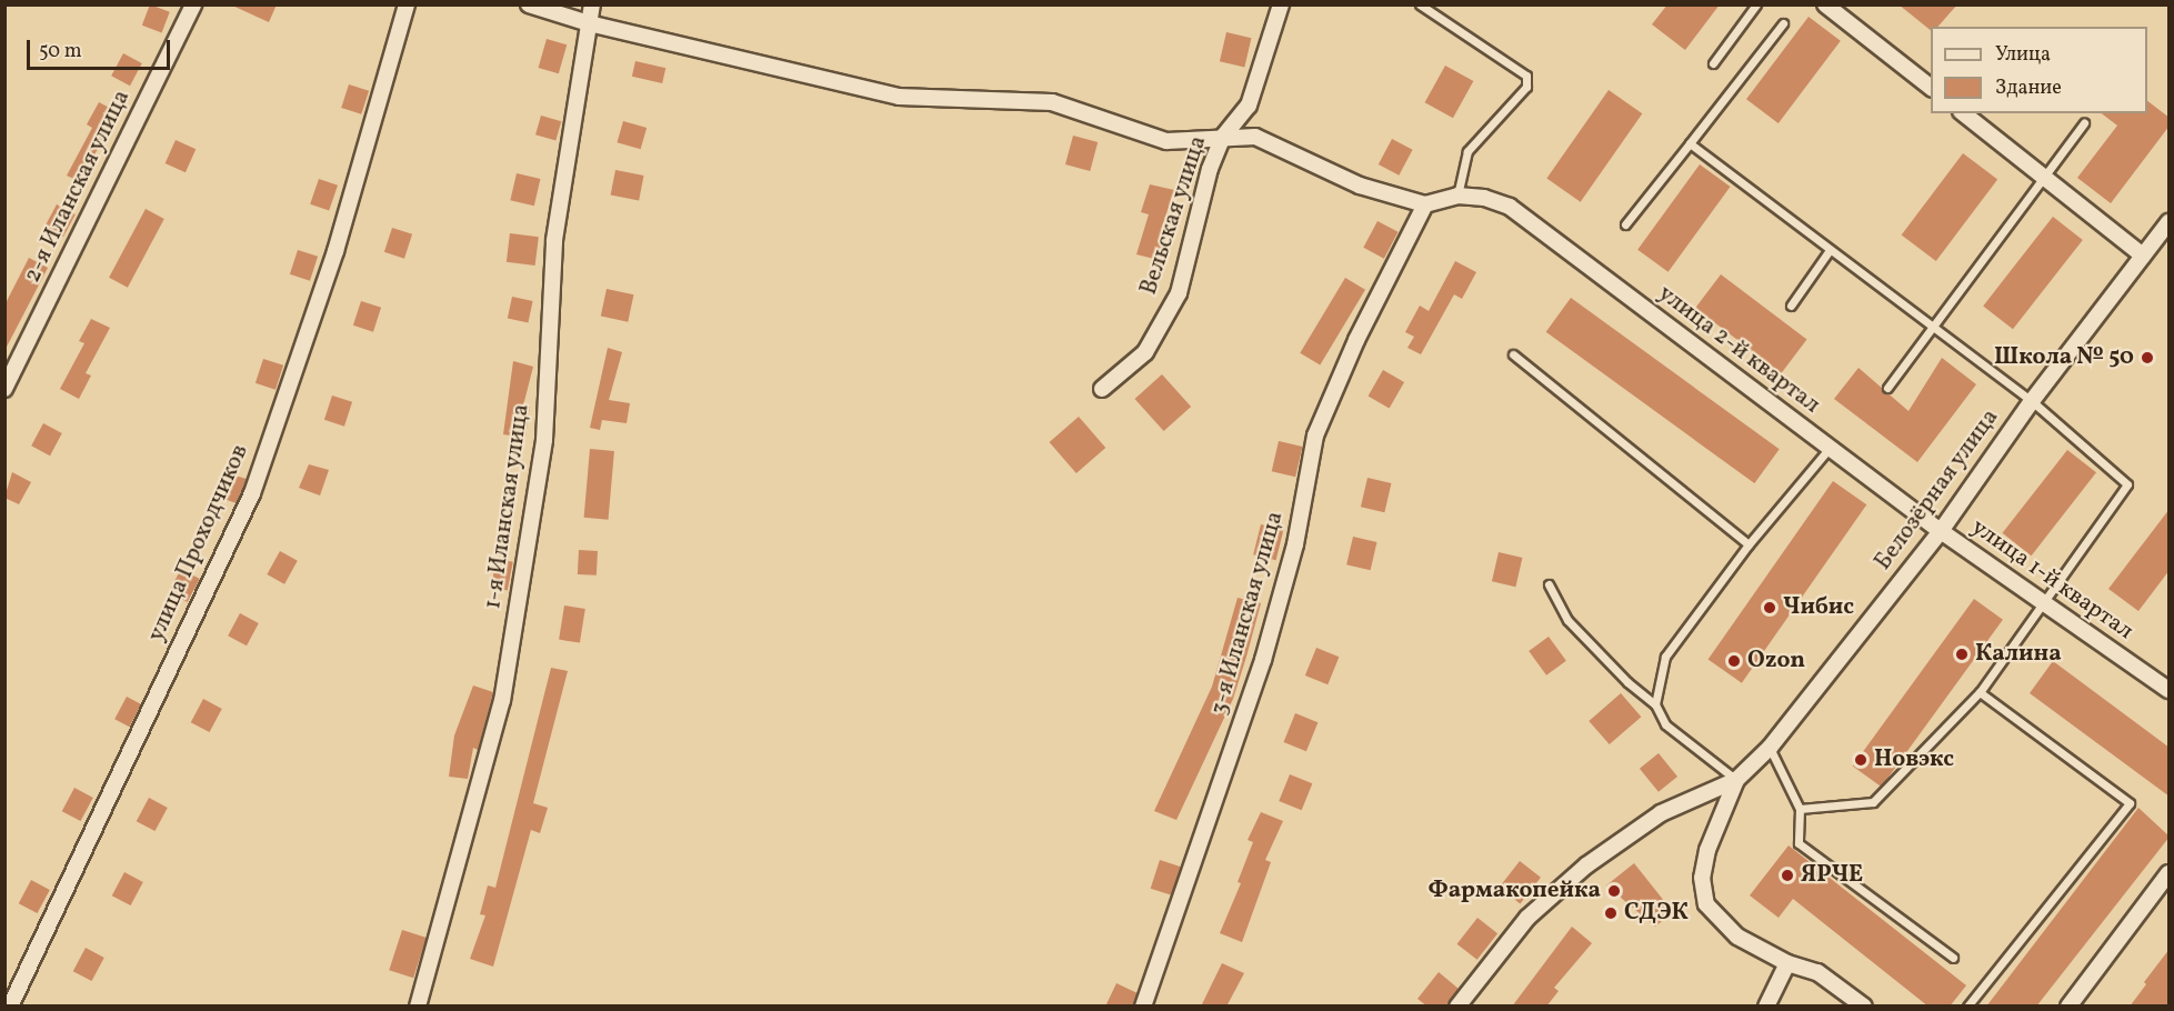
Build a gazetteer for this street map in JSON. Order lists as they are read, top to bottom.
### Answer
{
  "streets": {
    "street": [
      "2-я Иланская улица",
      "Вельская улица",
      "улица 2-й квартал",
      "Белозёрная улица",
      "1-я Иланская улица",
      "улица Проходчиков",
      "улица 1-й квартал",
      "3-я Иланская улица"
    ]
  },
  "crossings": [
    ["улица 2-й квартал", "Белозёрная улица"],
    ["улица 2-й квартал", "улица 1-й квартал"],
    ["Белозёрная улица", "улица 1-й квартал"]
  ],
  "places": [
    "Школа № 50",
    "Чибис",
    "Калина",
    "Ozon",
    "Новэкс",
    "ЯРЧЕ",
    "Фармакопейка",
    "СДЭК"
  ],
  "legend": ["Улица", "Здание"],
  "scale_bar": "50 m"
}
